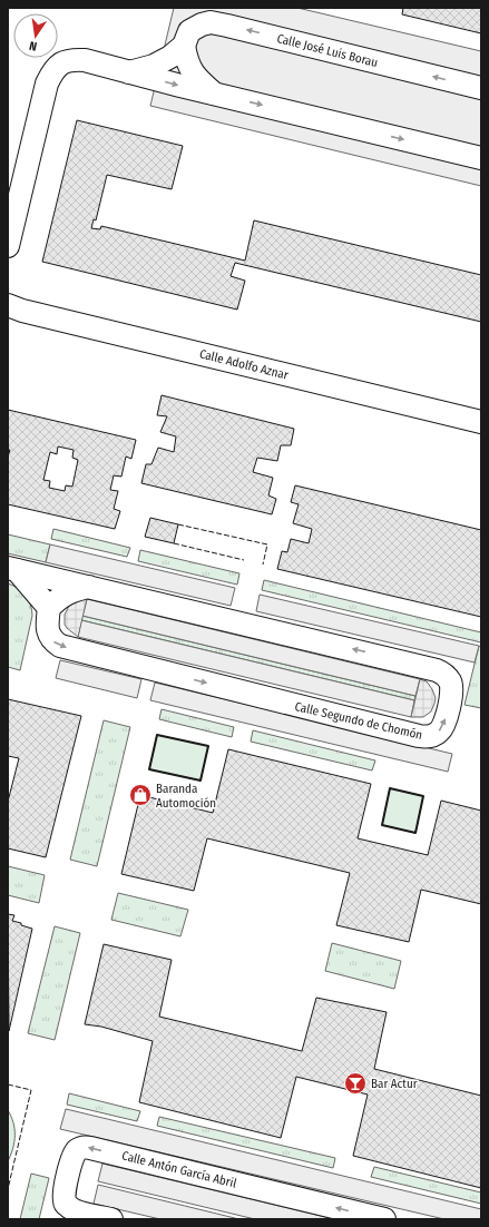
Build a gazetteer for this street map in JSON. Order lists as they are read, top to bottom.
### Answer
{
  "streets": {
    "street": [
      "Calle José Luis Borau",
      "Calle Adolfo Aznar",
      "Calle Segundo de Chomón",
      "Calle Antón García Abril"
    ]
  },
  "places": {
    "shop": ["Baranda Automoción"],
    "bar": ["Bar Actur"]
  },
  "north": "bottom"
}
